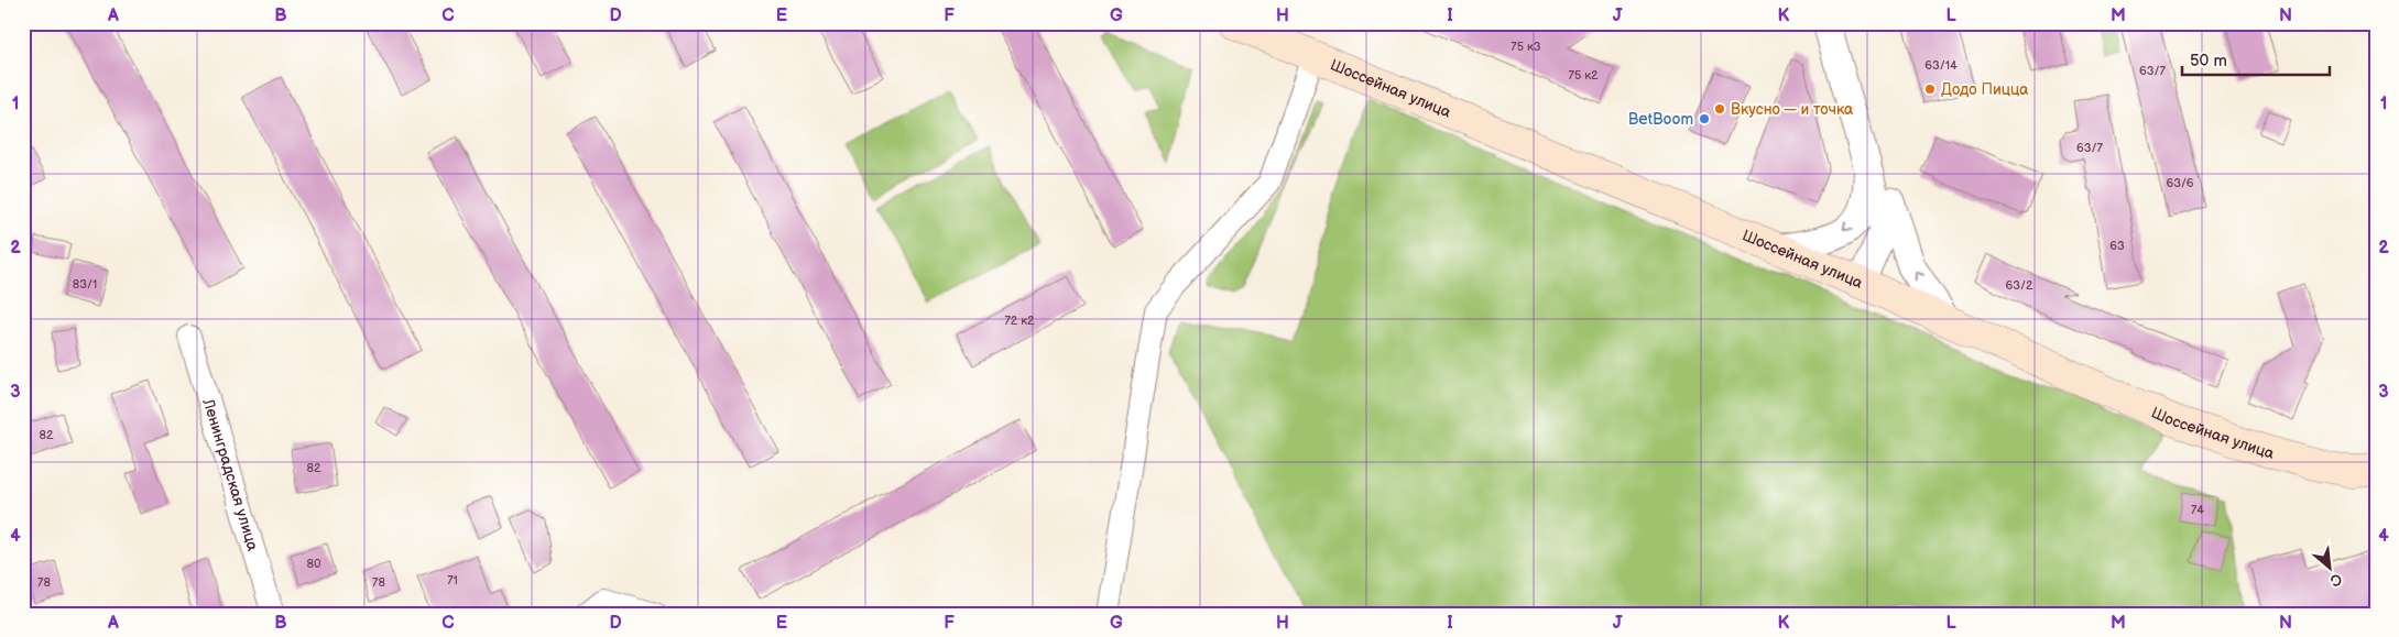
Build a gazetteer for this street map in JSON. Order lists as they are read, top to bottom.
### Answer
{
  "streets": {
    "main road": ["Шоссейная улица"],
    "street": ["Ленинградская улица"]
  },
  "places": ["Додо Пицца", "Вкусно — и точка", "BetBoom"],
  "house_numbers": [
    "75 к3",
    "63/14",
    "63/7",
    "75 к2",
    "63/7",
    "63/6",
    "63",
    "83/1",
    "63/2",
    "72 к2",
    "82",
    "82",
    "74",
    "80",
    "71",
    "78",
    "78"
  ],
  "scale_bar": "50 m",
  "north": "bottom right",
  "grid": {
    "columns": [
      "A",
      "B",
      "C",
      "D",
      "E",
      "F",
      "G",
      "H",
      "I",
      "J",
      "K",
      "L",
      "M",
      "N"
    ],
    "rows": [
      "1",
      "2",
      "3",
      "4"
    ]
  }
}
